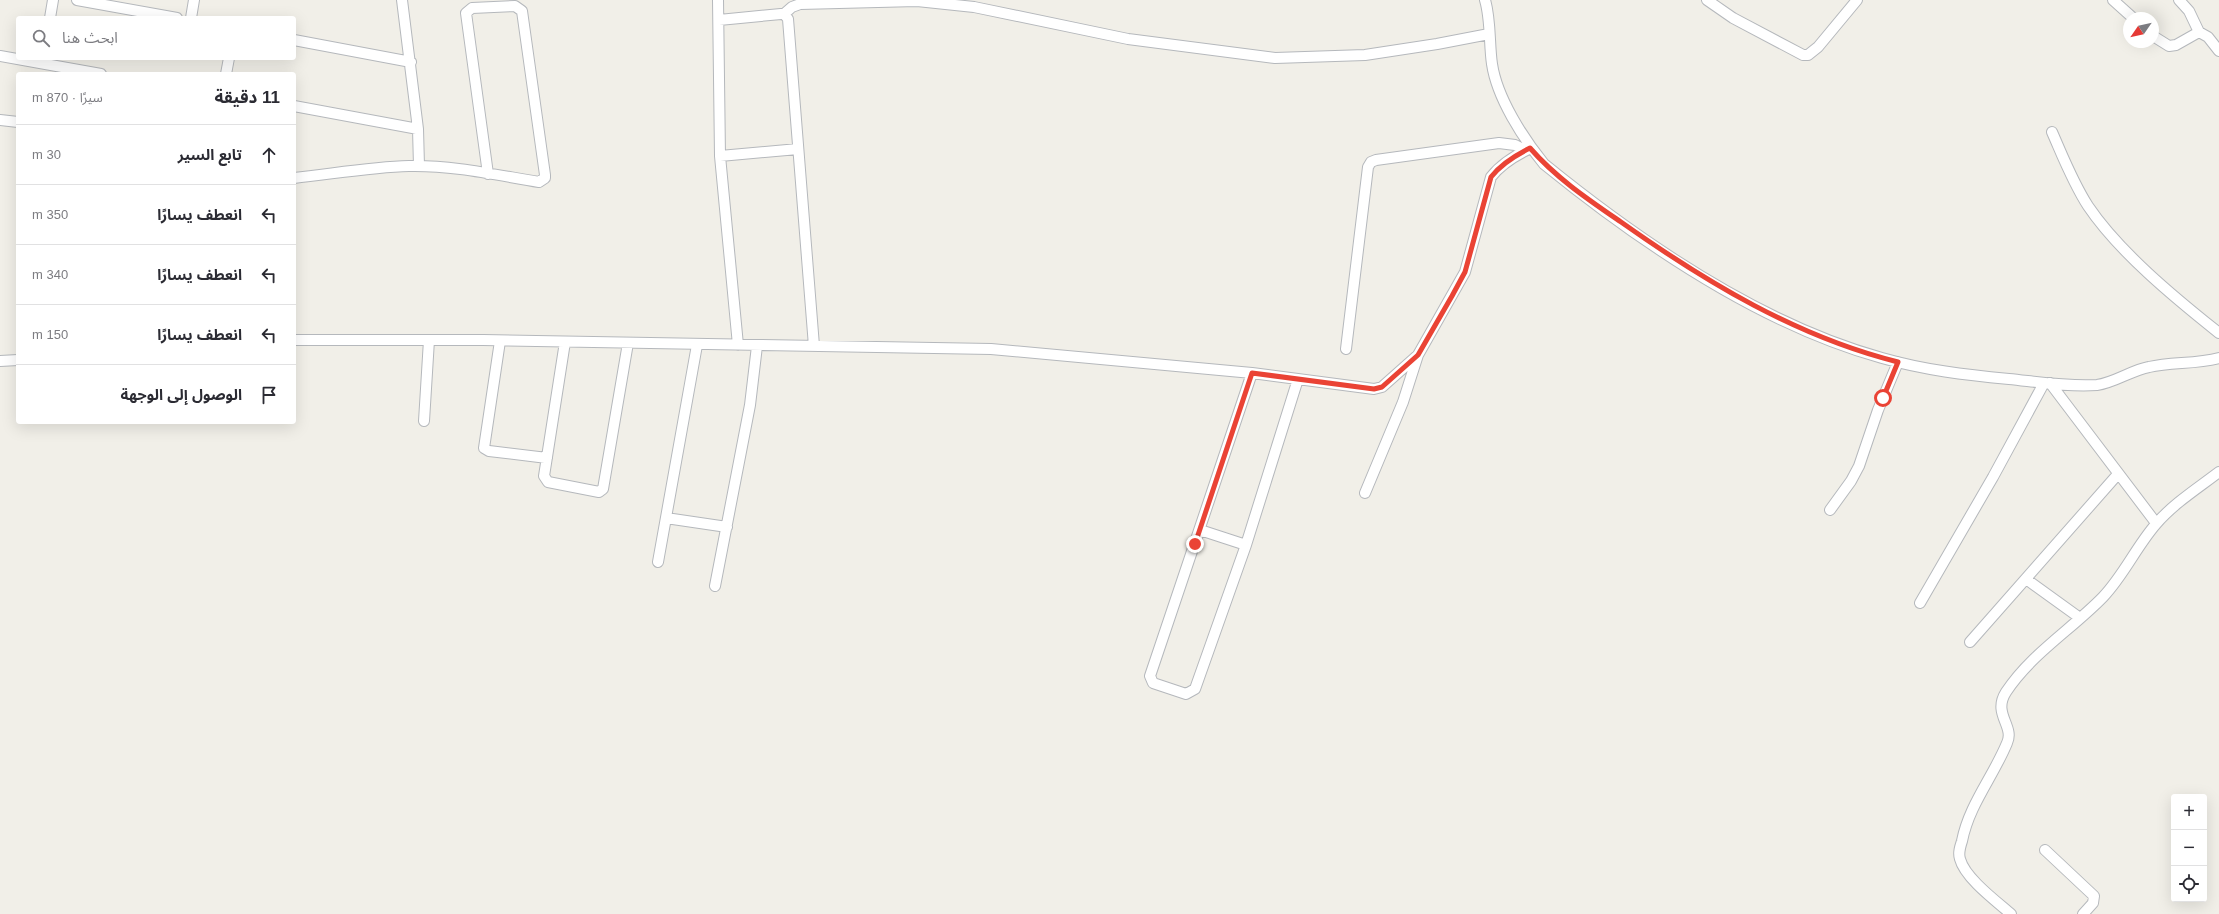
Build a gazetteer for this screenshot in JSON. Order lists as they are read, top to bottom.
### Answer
{
  "north": "bottom left",
  "page": {
    "search": "ابحث هنا",
    "heading": ["11 دقيقة", "سيرًا · 870 m"],
    "list": [
      ["تابع السير", "30 m"],
      ["انعطف يسارًا", "350 m"],
      ["انعطف يسارًا", "340 m"],
      ["انعطف يسارًا", "150 m"],
      "الوصول إلى الوجهة"
    ],
    "map_buttons": ["+", "−"]
  }
}
